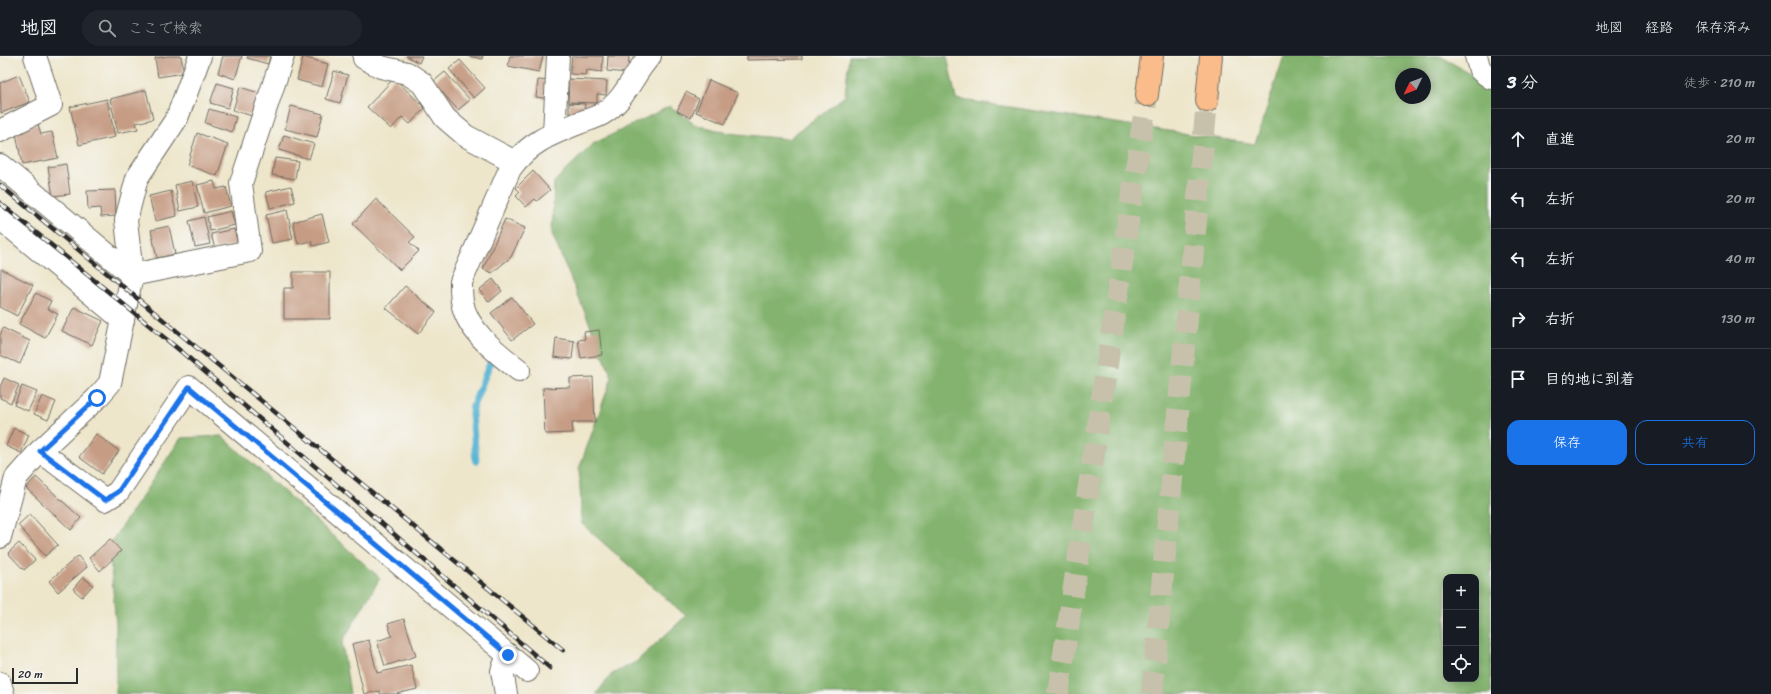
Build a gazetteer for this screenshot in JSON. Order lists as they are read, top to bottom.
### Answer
{
  "scale_bar": "20 m",
  "north": "bottom left",
  "page": {
    "header": "地図",
    "search": "ここで検索",
    "nav": ["地図", "経路", "保存済み"],
    "heading": ["3 分", "徒歩 · 210 m"],
    "list": [
      ["直進", "20 m"],
      ["左折", "20 m"],
      ["左折", "40 m"],
      ["右折", "130 m"],
      "目的地に到着"
    ],
    "buttons": ["保存", "共有"],
    "map_buttons": ["+", "−"],
    "scale": "20 m"
  }
}
